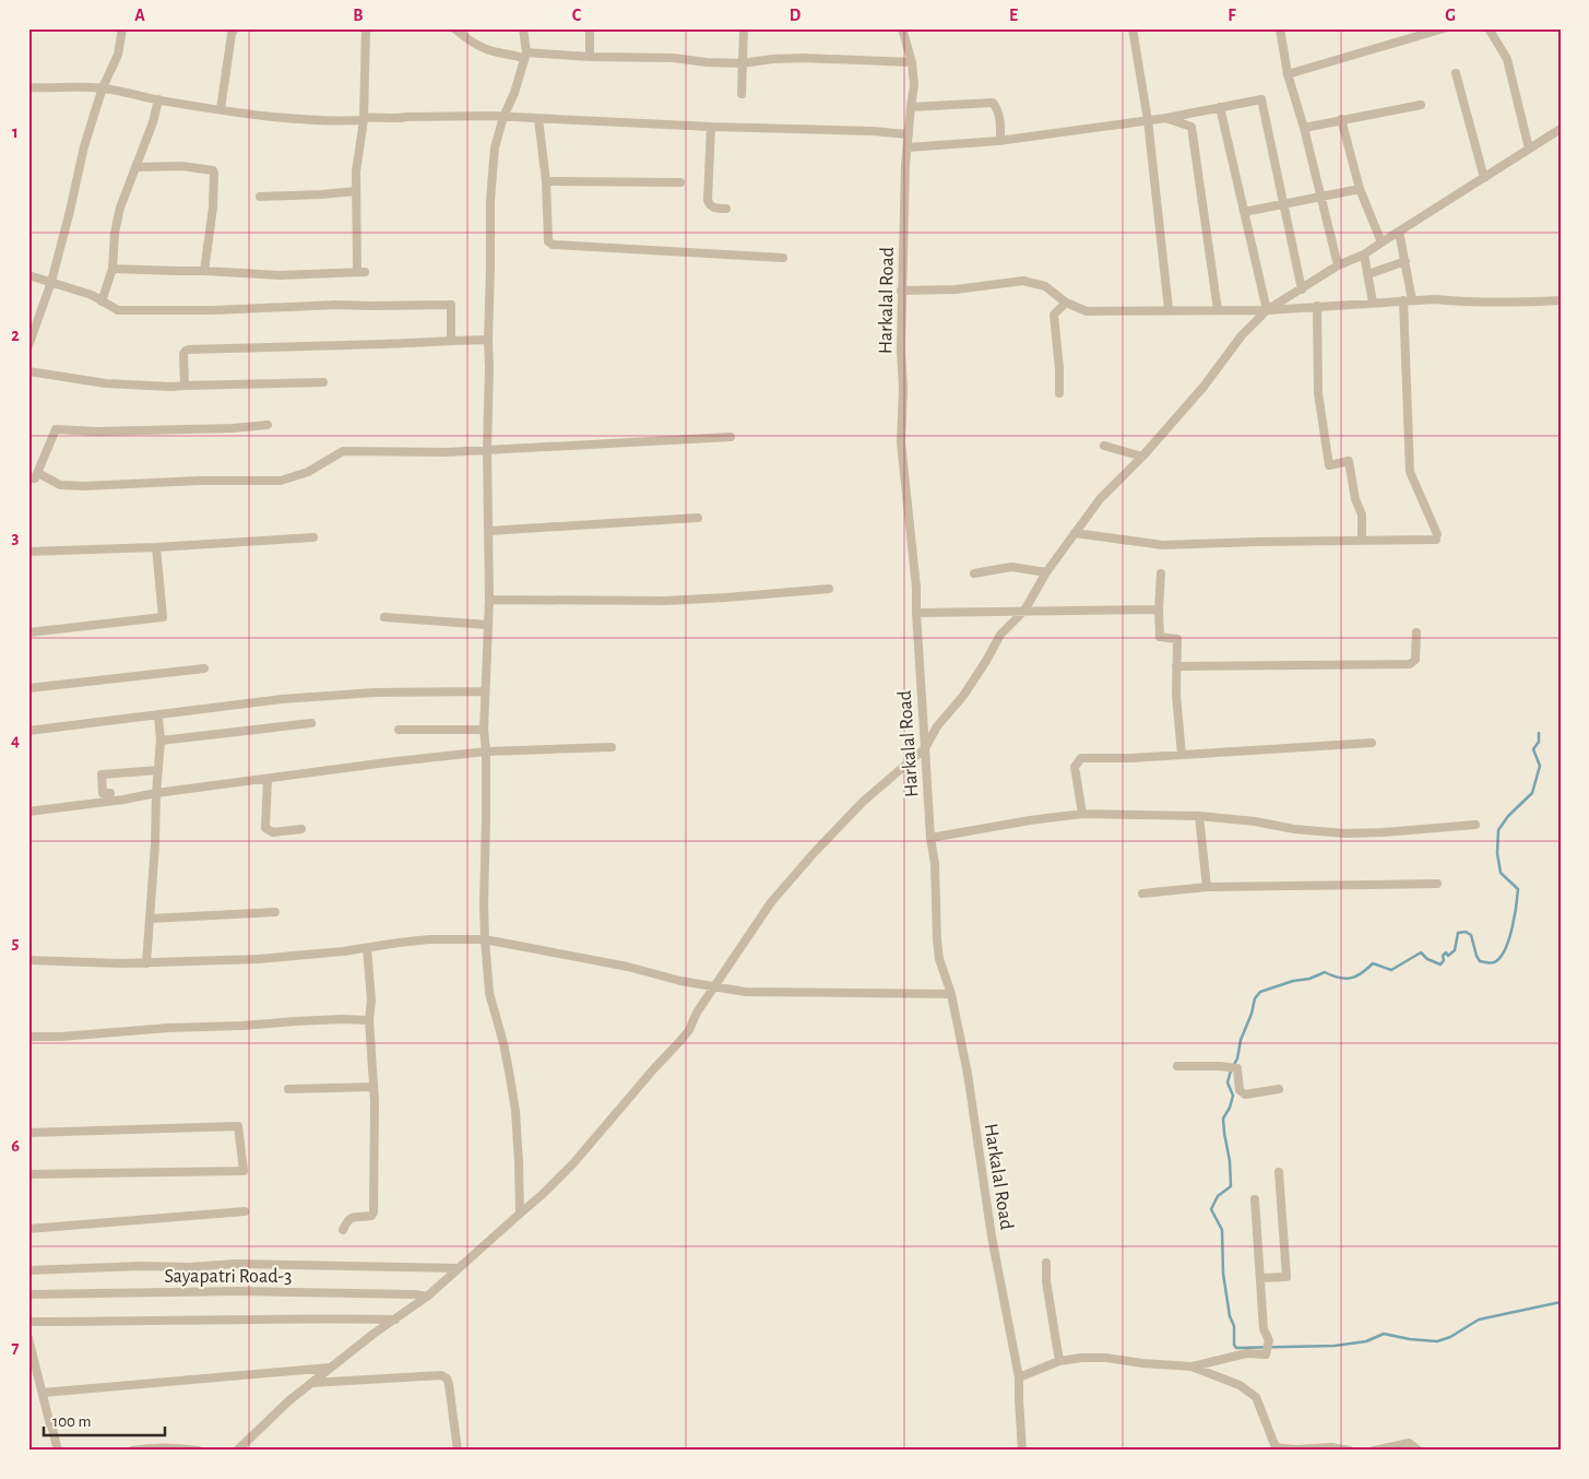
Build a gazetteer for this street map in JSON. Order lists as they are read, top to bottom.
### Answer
{
  "streets": {
    "street": ["Harkalal Road", "Sayapatri Road-3"]
  },
  "scale_bar": "100 m",
  "grid": {
    "columns": [
      "A",
      "B",
      "C",
      "D",
      "E",
      "F",
      "G"
    ],
    "rows": [
      "1",
      "2",
      "3",
      "4",
      "5",
      "6",
      "7"
    ]
  }
}
